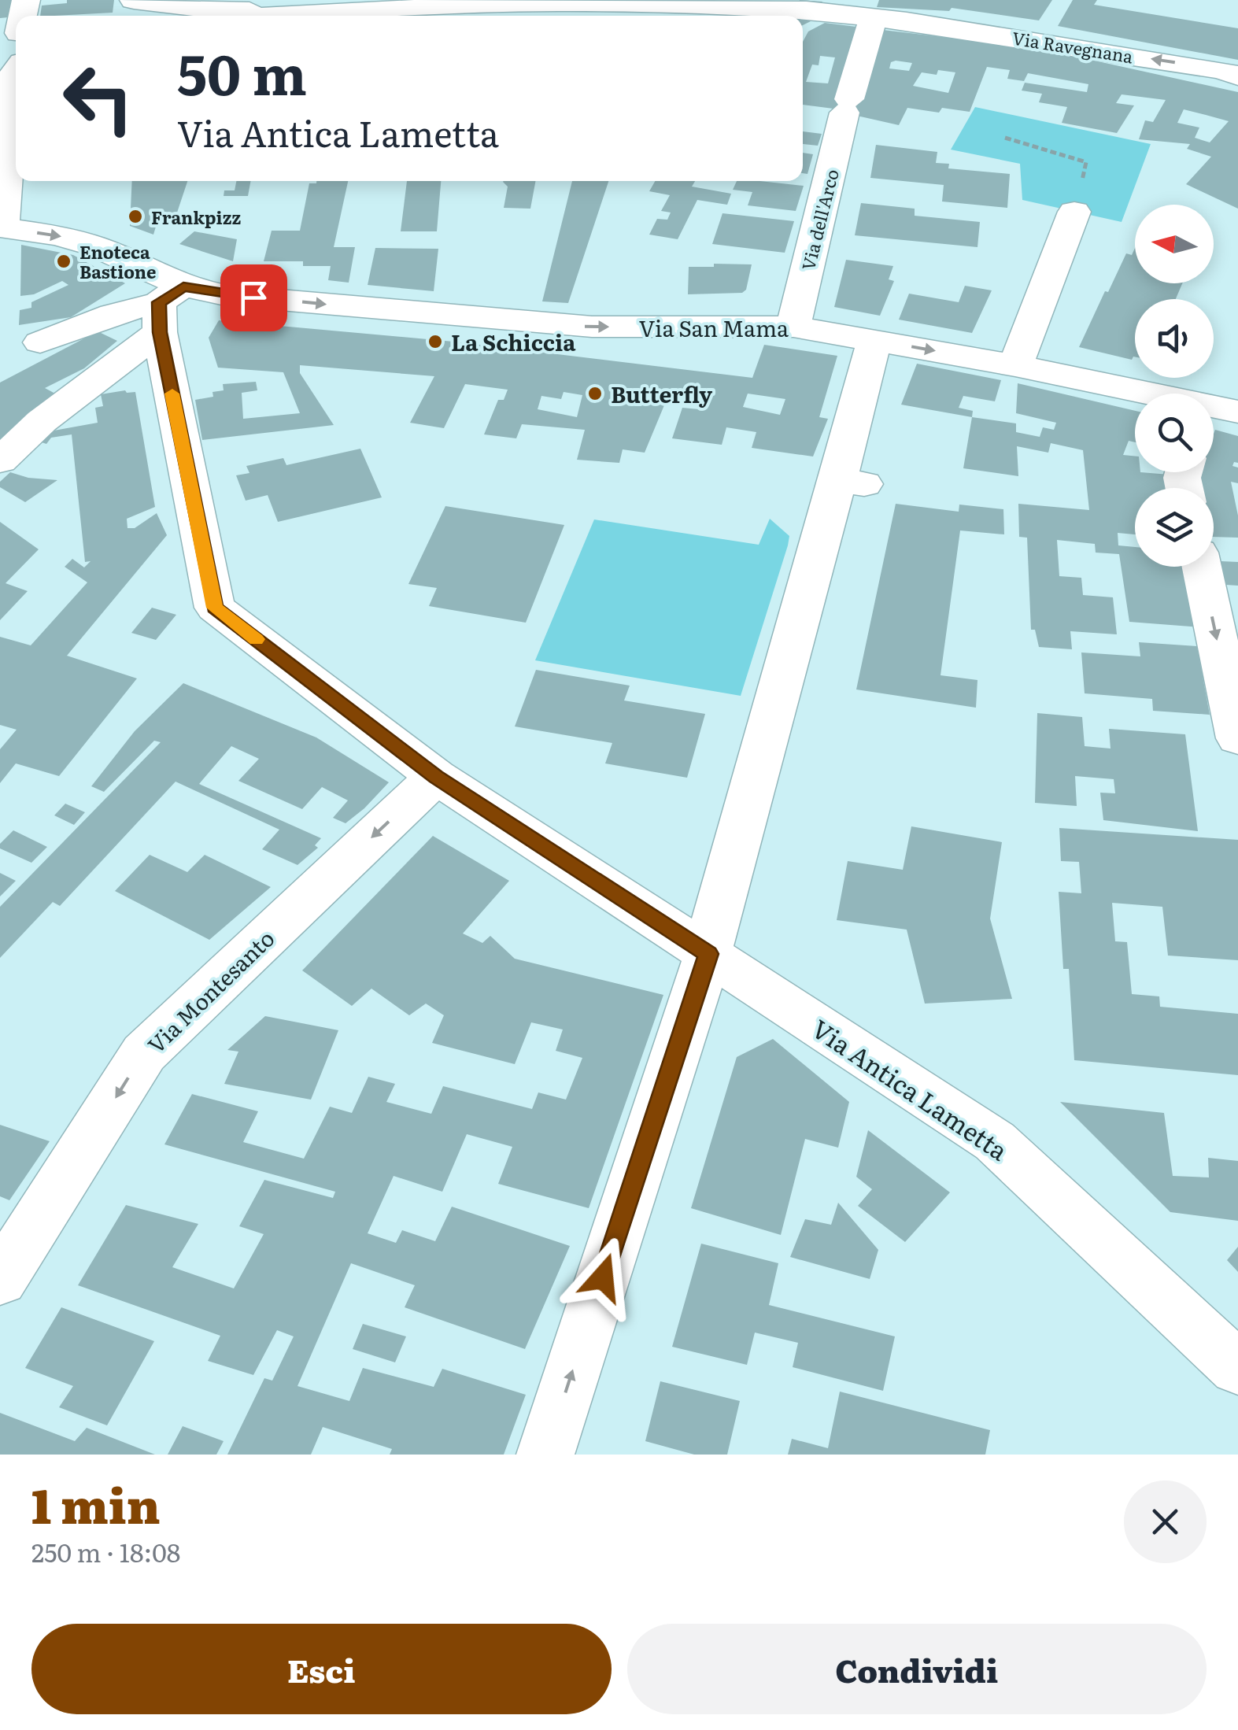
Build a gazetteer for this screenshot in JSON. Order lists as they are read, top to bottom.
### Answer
{
  "streets": {
    "street": [
      "Via Ravegnana",
      "Via dell'Arco",
      "Via San Mama",
      "Via Montesanto",
      "Via Antica Lametta"
    ]
  },
  "crossings": [
    ["Via Ravegnana", "Via dell'Arco"],
    ["Via dell'Arco", "Via San Mama"],
    ["Via San Mama", "Via Antica Lametta"],
    ["Via Montesanto", "Via Antica Lametta"]
  ],
  "one_way": ["Via Ravegnana", "Via San Mama", "Via Montesanto"],
  "places": [
    "Frankpizz",
    "Enoteca Bastione",
    "La Schiccia",
    "Butterfly"
  ],
  "north": "left",
  "page": {
    "turn": ["50 m", "Via Antica Lametta"],
    "heading": ["1 min", "250 m · 18:08"],
    "buttons": ["Esci", "Condividi"]
  }
}
